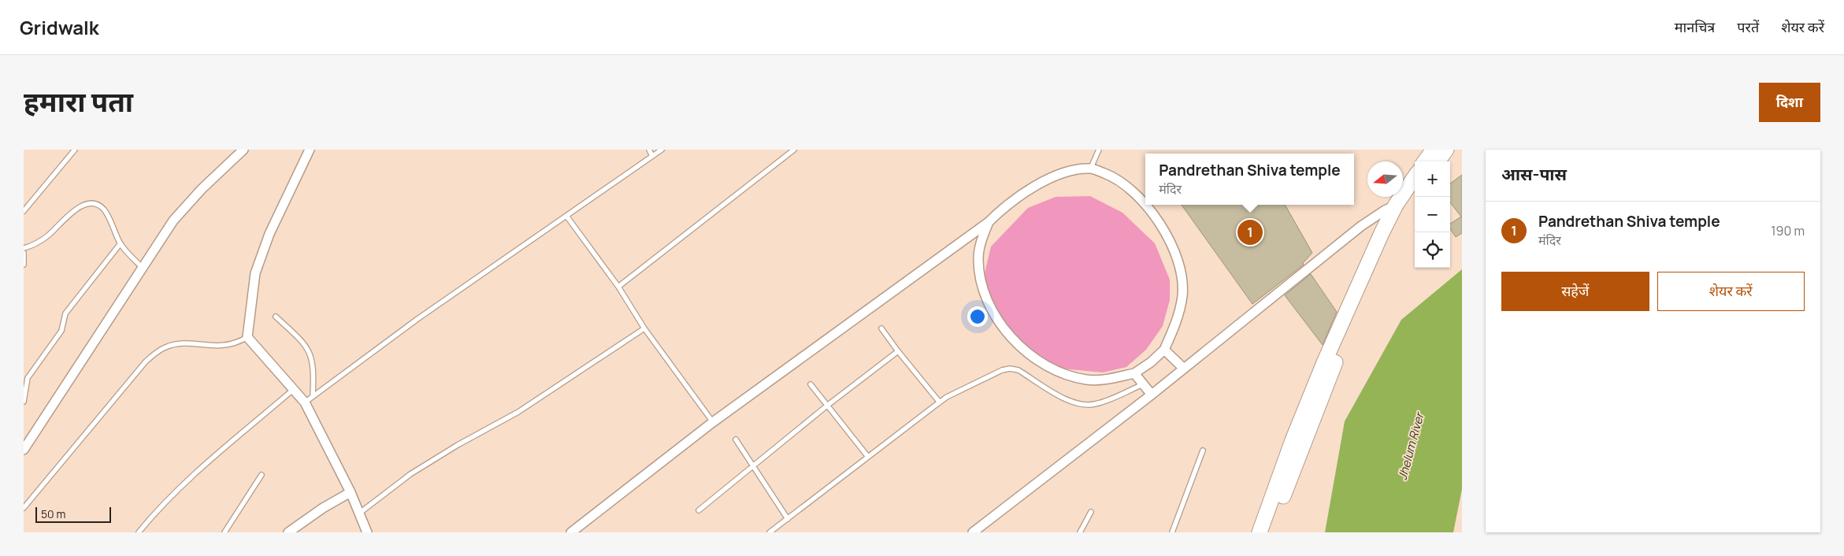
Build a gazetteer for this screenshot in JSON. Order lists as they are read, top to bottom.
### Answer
{
  "water": ["Jhelum River"],
  "scale_bar": "50 m",
  "north": "left",
  "page": {
    "header": "Gridwalk",
    "nav": ["मानचित्र", "परतें", "शेयर करें"],
    "title": "हमारा पता",
    "buttons": [
      "दिशा",
      ["सहेजें", "शेयर करें"]
    ],
    "heading": "आस-पास",
    "popup": ["Pandrethan Shiva temple", "मंदिर"],
    "map_buttons": ["+", "−"],
    "list": [
      {
        "mark": "1",
        "name": "Pandrethan Shiva temple",
        "note": "मंदिर",
        "value": "190 m"
      }
    ],
    "pins": "1",
    "scale": "50 m"
  }
}
